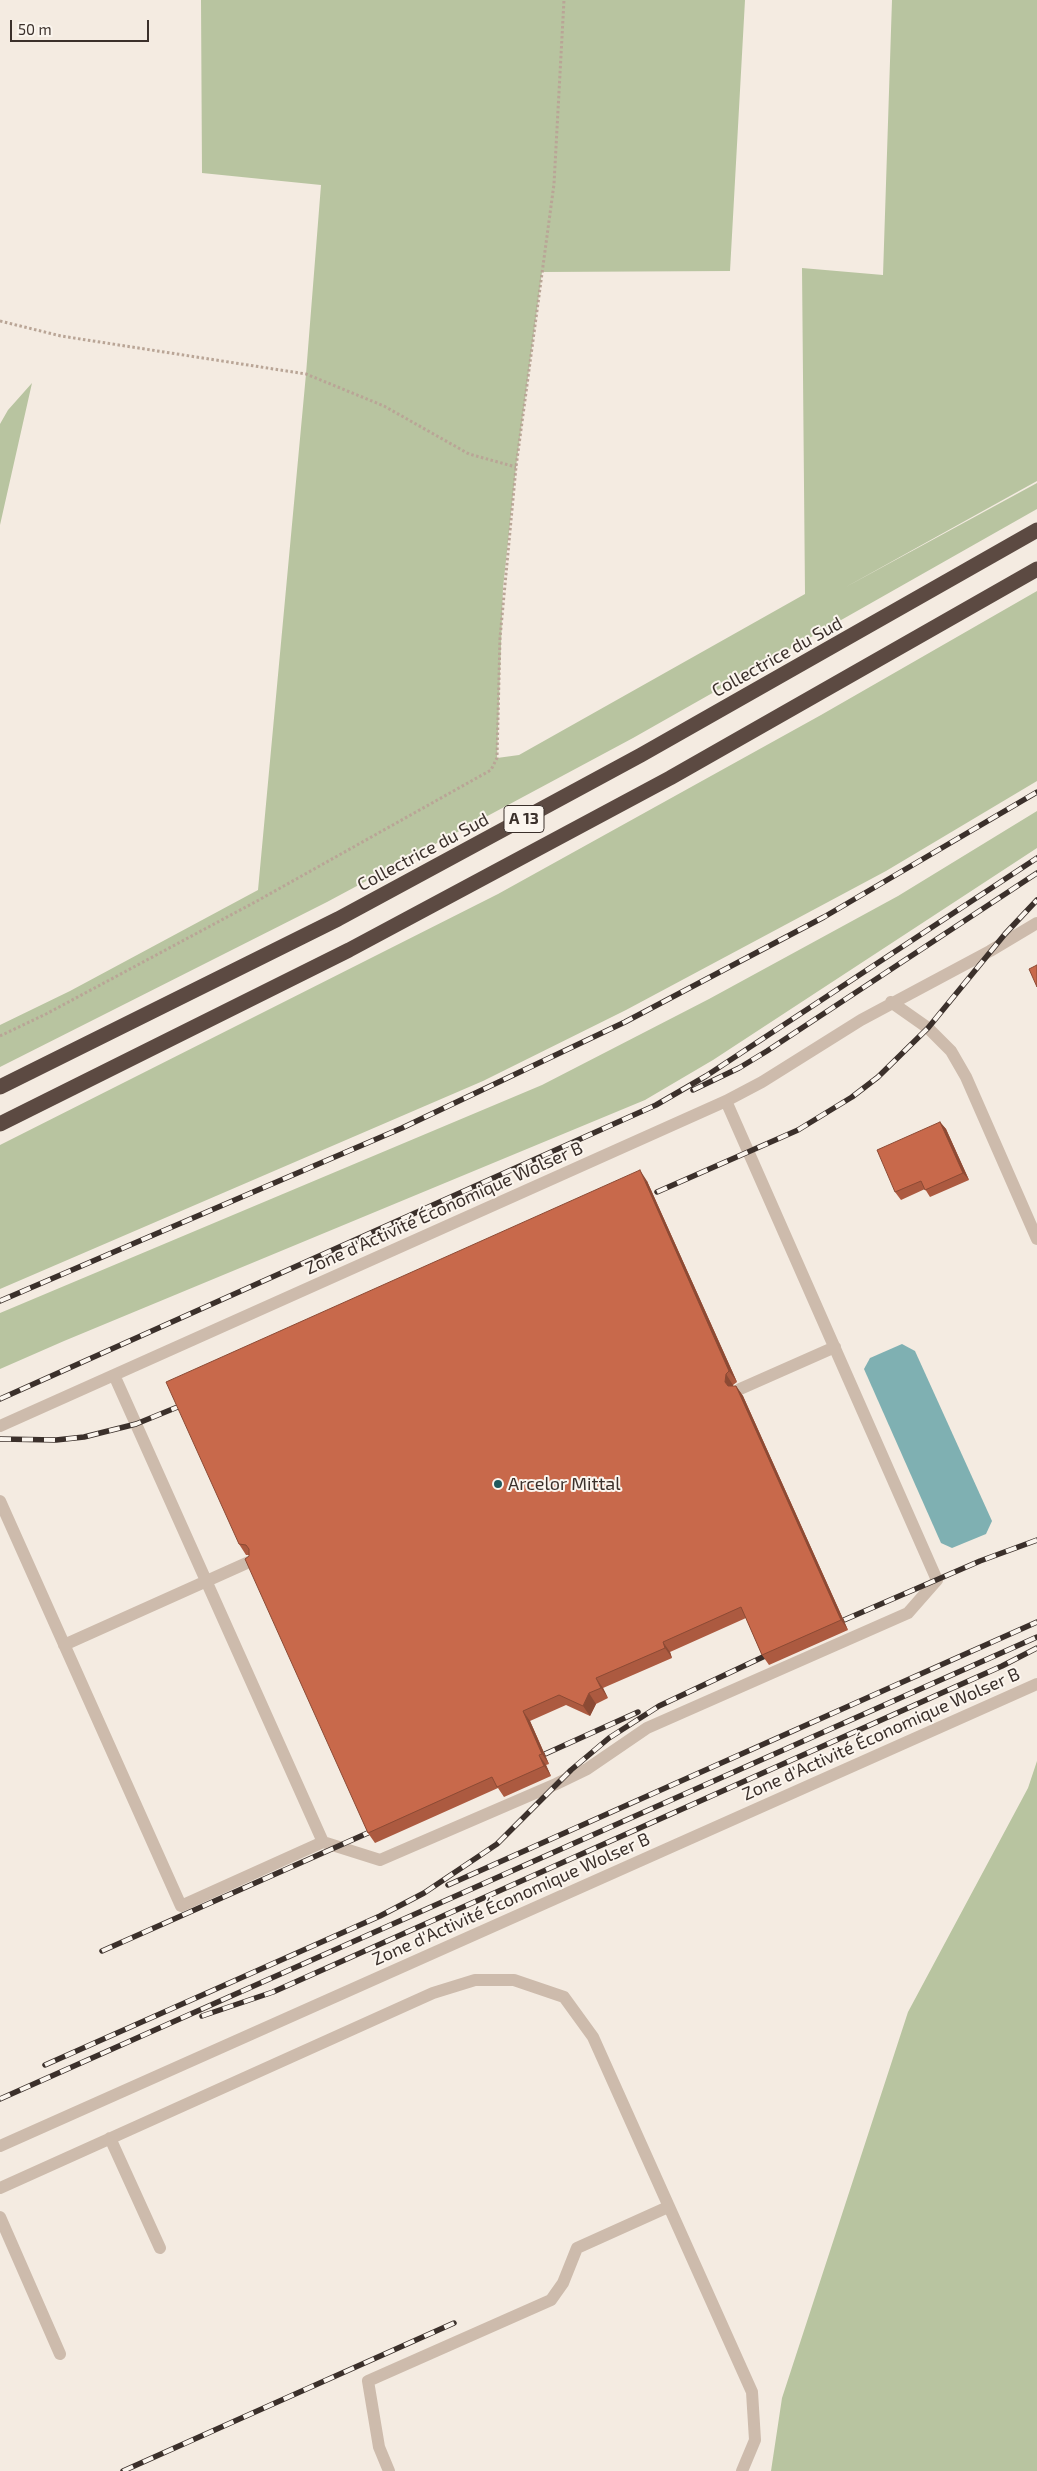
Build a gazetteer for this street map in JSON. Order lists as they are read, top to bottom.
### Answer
{
  "streets": {
    "highway": ["Collectrice du Sud", "A 13"],
    "street": ["Zone d'Activité Économique Wolser B"]
  },
  "places": ["Arcelor Mittal"],
  "scale_bar": "50 m"
}
